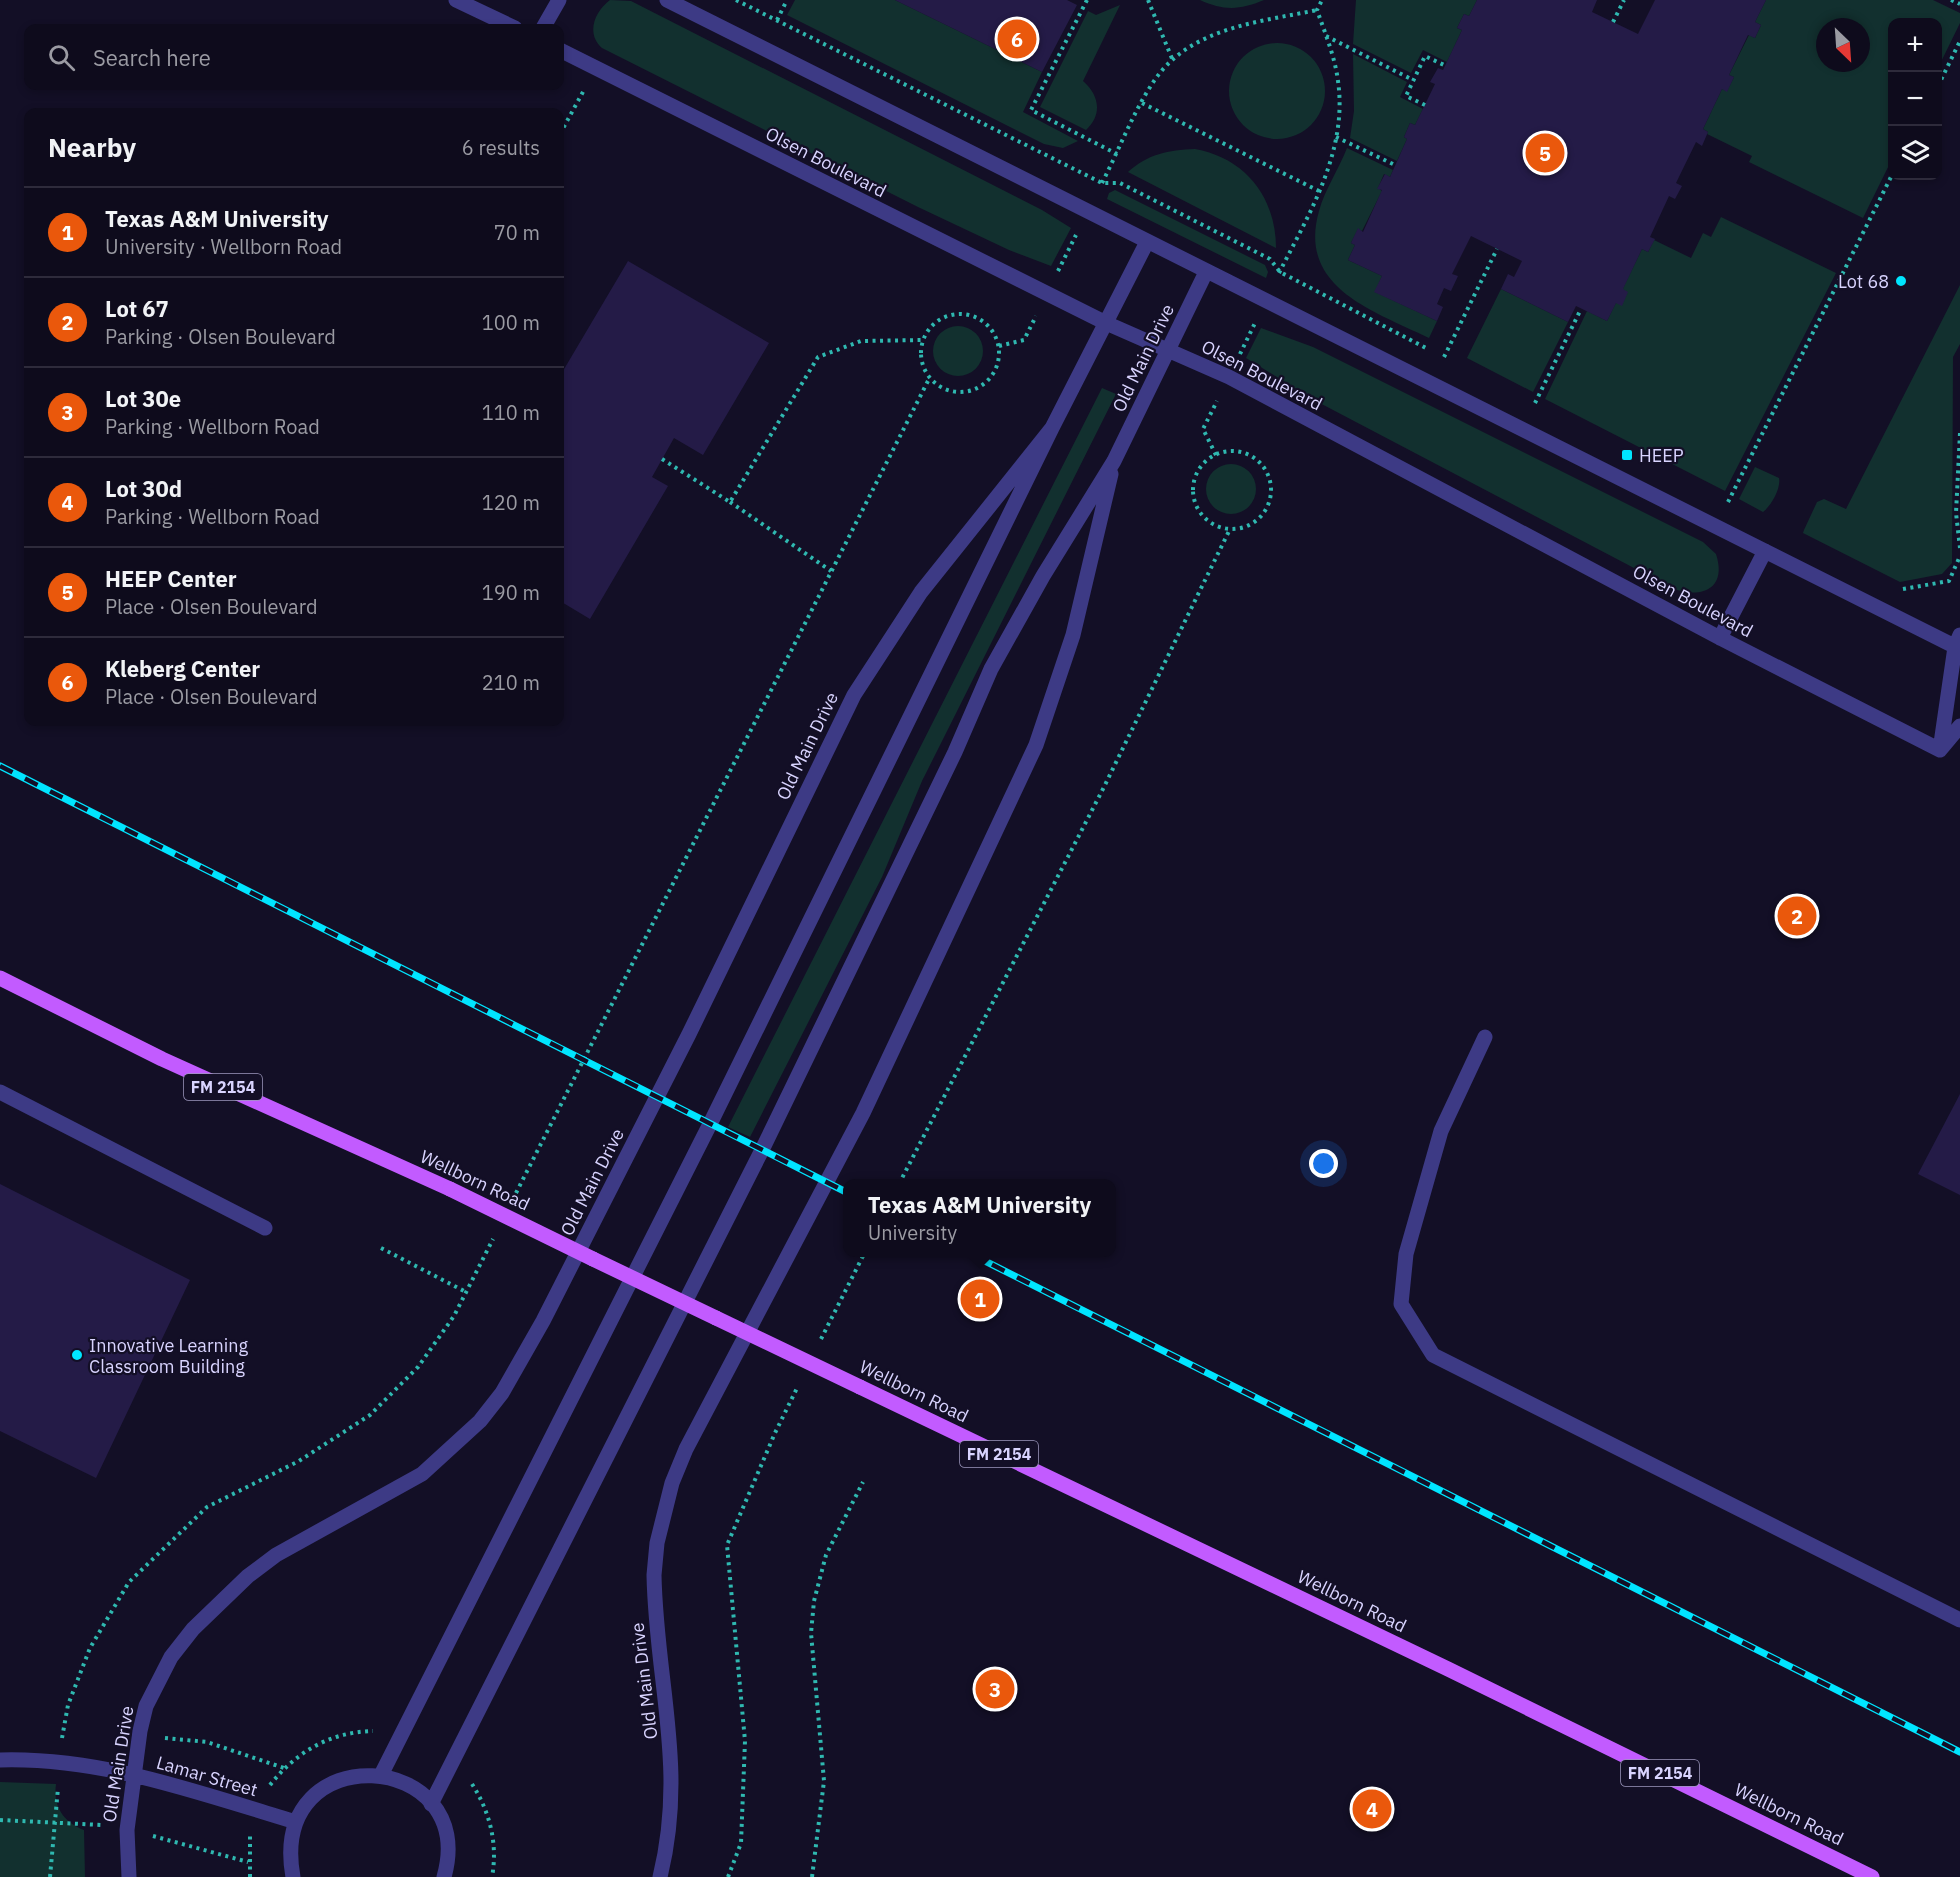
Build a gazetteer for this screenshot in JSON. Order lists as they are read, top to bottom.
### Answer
{
  "streets": {
    "main road": ["FM 2154", "Wellborn Road"],
    "street": ["Olsen Boulevard", "Old Main Drive", "Lamar Street"]
  },
  "crossings": [
    ["Olsen Boulevard", "Old Main Drive"],
    ["Old Main Drive", "Wellborn Road"],
    ["Old Main Drive", "Lamar Street"]
  ],
  "places": {
    "other": ["Lot 68", "Innovative Learning Classroom Building"],
    "transit": ["HEEP"]
  },
  "north": "bottom right",
  "page": {
    "pins": [
      "6",
      "5",
      "2",
      "1",
      "3",
      "4"
    ],
    "map_buttons": ["+", "−"],
    "search": "Search here",
    "heading": ["Nearby", "6 results"],
    "list": [
      {
        "mark": "1",
        "name": "Texas A&M University",
        "note": "University · Wellborn Road",
        "value": "70 m"
      },
      {
        "mark": "2",
        "name": "Lot 67",
        "note": "Parking · Olsen Boulevard",
        "value": "100 m"
      },
      {
        "mark": "3",
        "name": "Lot 30e",
        "note": "Parking · Wellborn Road",
        "value": "110 m"
      },
      {
        "mark": "4",
        "name": "Lot 30d",
        "note": "Parking · Wellborn Road",
        "value": "120 m"
      },
      {
        "mark": "5",
        "name": "HEEP Center",
        "note": "Place · Olsen Boulevard",
        "value": "190 m"
      },
      {
        "mark": "6",
        "name": "Kleberg Center",
        "note": "Place · Olsen Boulevard",
        "value": "210 m"
      }
    ],
    "popup": ["Texas A&M University", "University"]
  }
}
